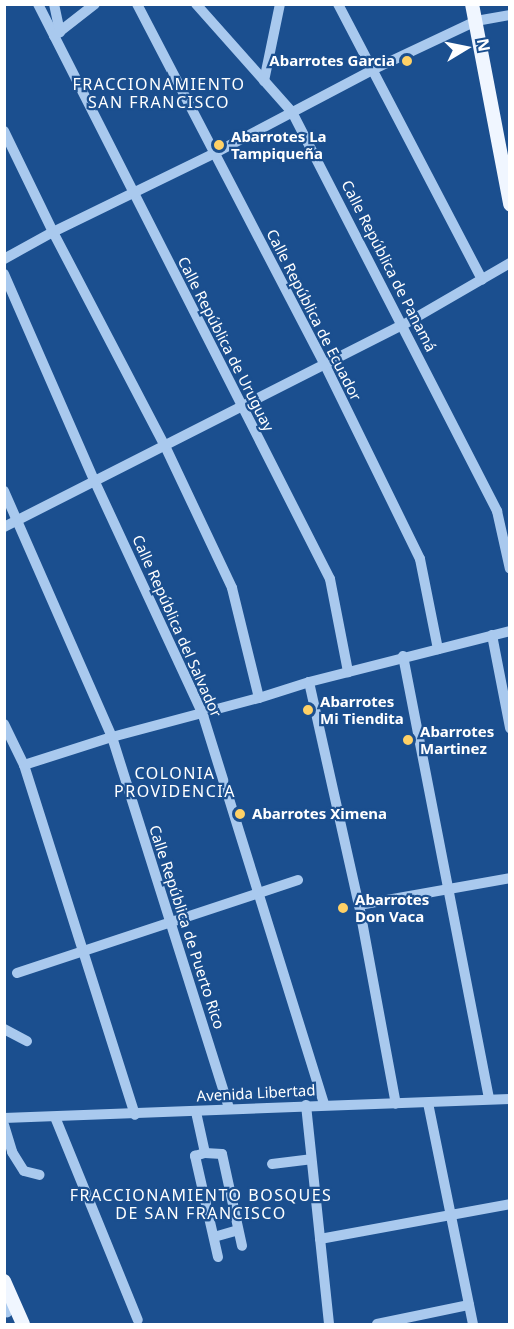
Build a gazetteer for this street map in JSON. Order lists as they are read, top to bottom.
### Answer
{
  "streets": {
    "street": [
      "Calle República de Panamá",
      "Calle República de Ecuador",
      "Calle República de Uruguay",
      "Calle República del Salvador",
      "Calle República de Puerto Rico",
      "Avenida Libertad"
    ]
  },
  "crossings": [
    ["Calle República del Salvador", "Avenida Libertad"],
    ["Calle República de Puerto Rico", "Avenida Libertad"]
  ],
  "districts": ["FRACCIONAMIENTO SAN FRANCISCO", "COLONIA PROVIDENCIA", "FRACCIONAMIENTO BOSQUES DE SAN FRANCISCO"],
  "places": [
    "Abarrotes Garcia",
    "Abarrotes La Tampiqueña",
    "Abarrotes Mi Tiendita",
    "Abarrotes Martinez",
    "Abarrotes Ximena",
    "Abarrotes Don Vaca"
  ],
  "north": "right"
}
